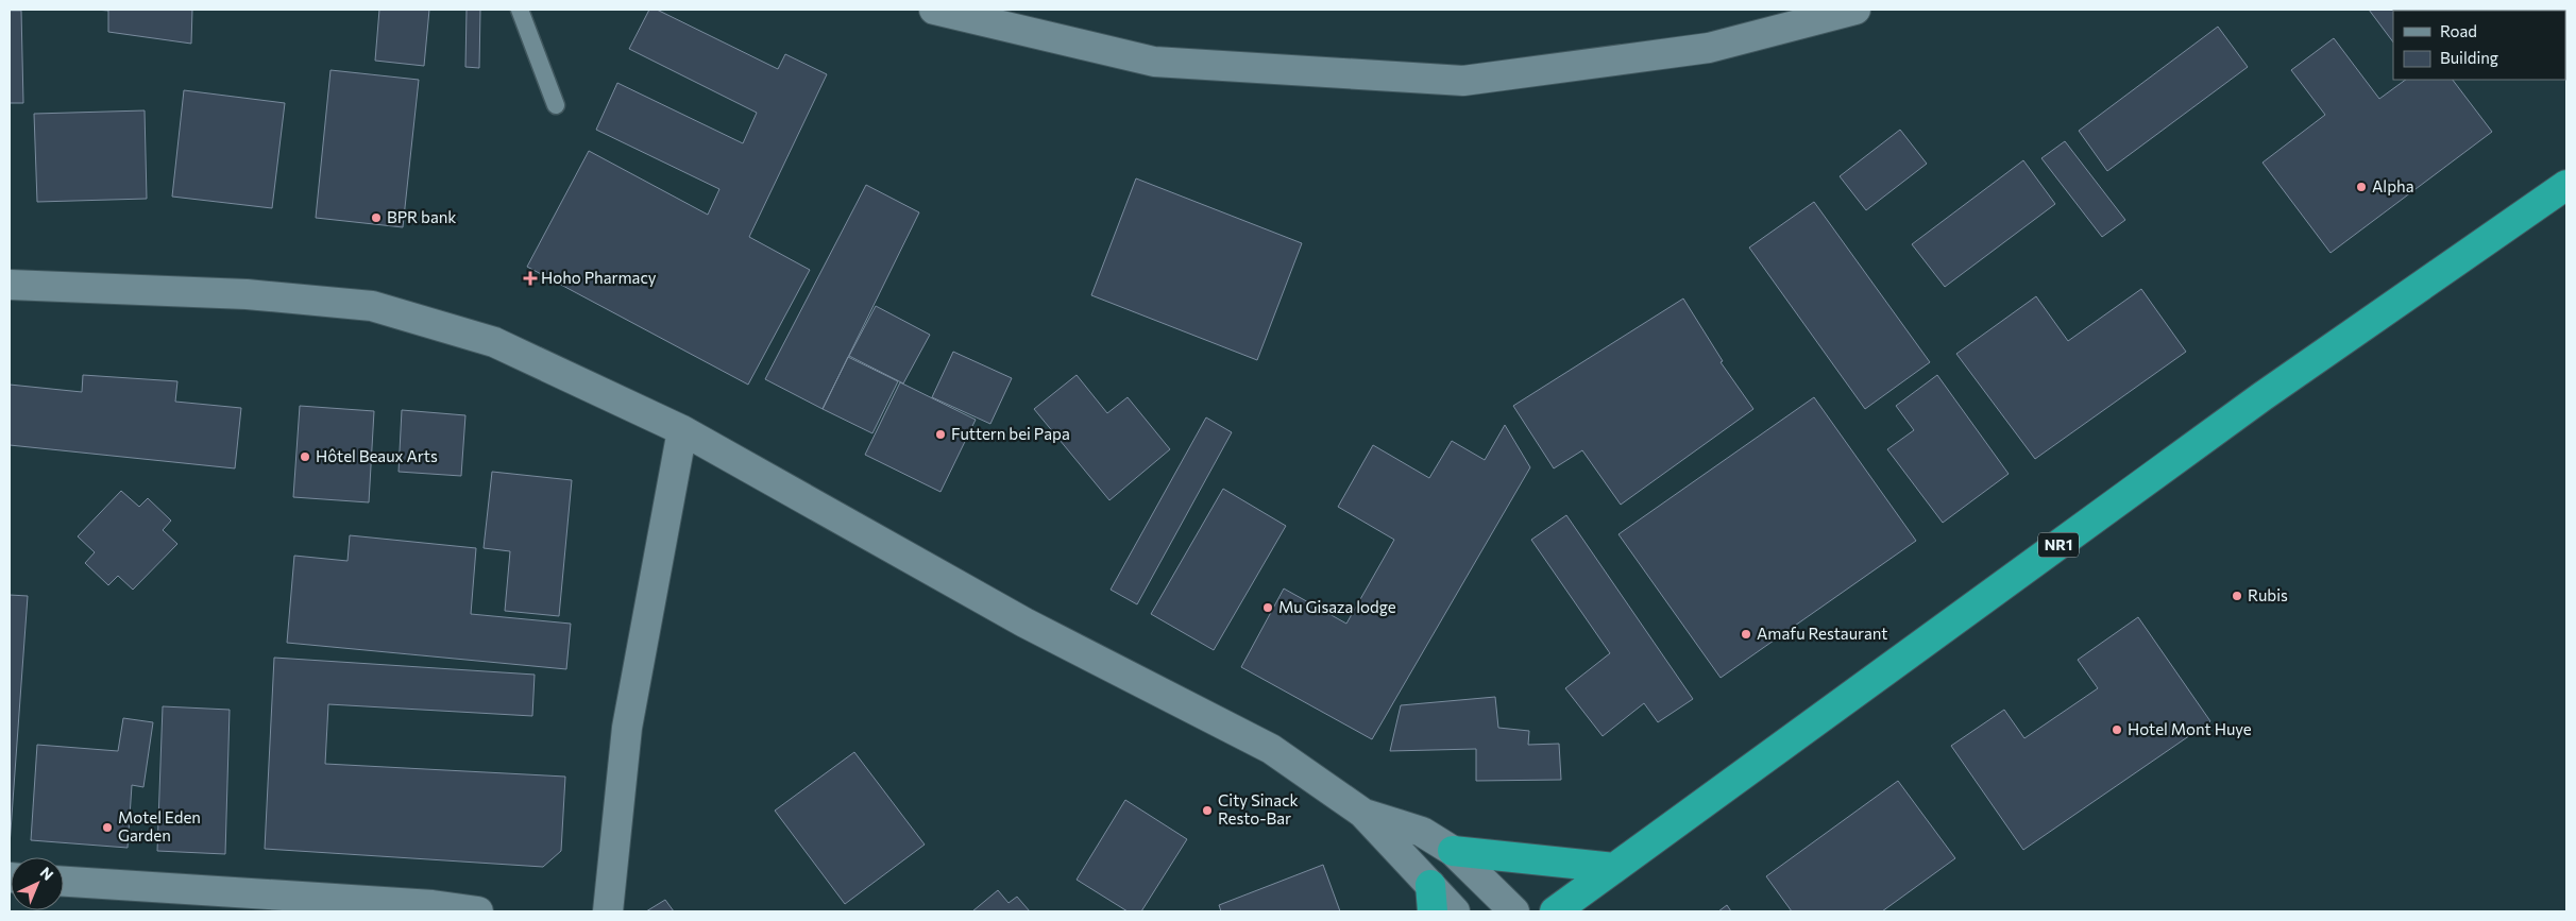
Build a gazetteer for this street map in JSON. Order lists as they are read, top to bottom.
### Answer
{
  "streets": {
    "highway": ["NR1"]
  },
  "places": {
    "other": [
      "Alpha",
      "BPR bank",
      "Futtern bei Papa",
      "Hôtel Beaux Arts",
      "Rubis",
      "Mu Gisaza lodge",
      "Amafu Restaurant",
      "Hotel Mont Huye",
      "City Sinack Resto-Bar",
      "Motel Eden Garden"
    ],
    "health": ["Hoho Pharmacy"]
  },
  "legend": ["Road", "Building"],
  "north": "top right"
}
